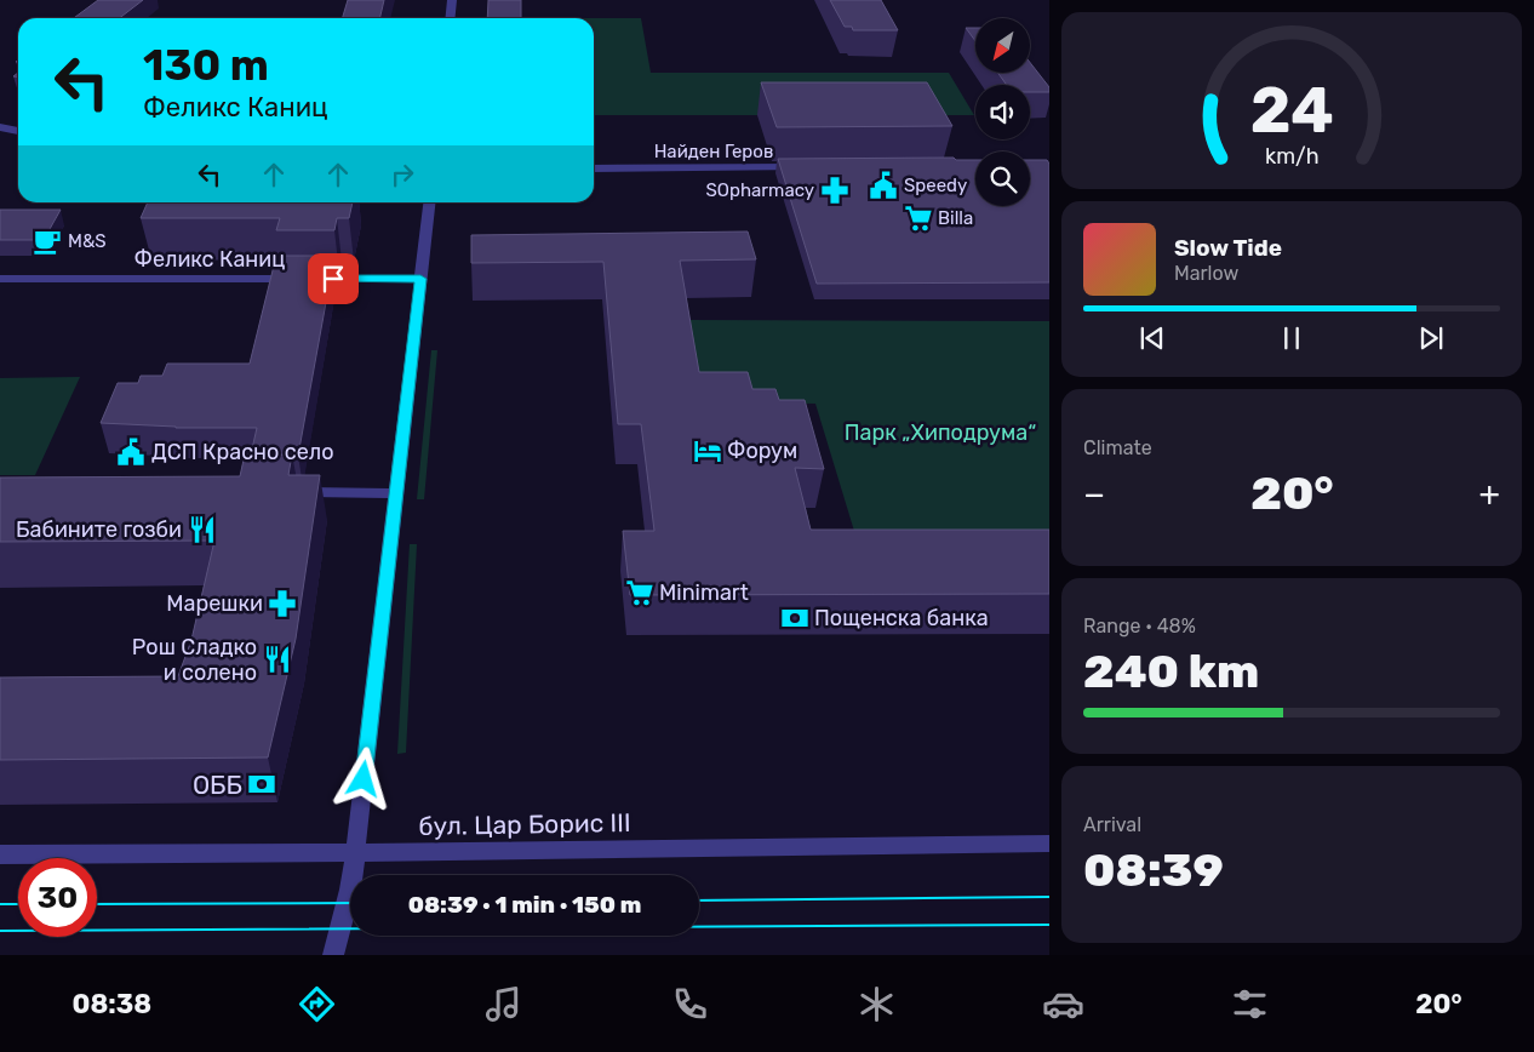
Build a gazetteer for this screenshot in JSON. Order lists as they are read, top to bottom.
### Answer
{
  "streets": {
    "street": ["Найден Геров", "Феликс Каниц", "бул. Цар Борис III"]
  },
  "parks": ["Парк „Хиподрума“"],
  "places": {
    "public building": ["Speedy", "ДСП Красно село"],
    "pharmacy": ["SOpharmacy", "Марешки"],
    "supermarket": ["Billa", "Minimart"],
    "cafe": ["M&S"],
    "hotel": ["Форум"],
    "restaurant": ["Бабините гозби", "Рош Сладко и солено"],
    "bank": ["Пощенска банка", "ОББ"]
  },
  "north": "bottom left",
  "page": {
    "turn": ["130 m", "Феликс Каниц"],
    "song": ["Slow Tide", "Marlow"],
    "tile": [
      "Climate",
      ["Range · 48%", "240 km"],
      ["Arrival", "08:39"]
    ],
    "heat": ["−", "20°", "+"],
    "limit": "30",
    "trip": "08:39 · 1 min · 150 m",
    "tabs": ["08:38", "20°"],
    "gauge": ["24", "km/h"]
  }
}
